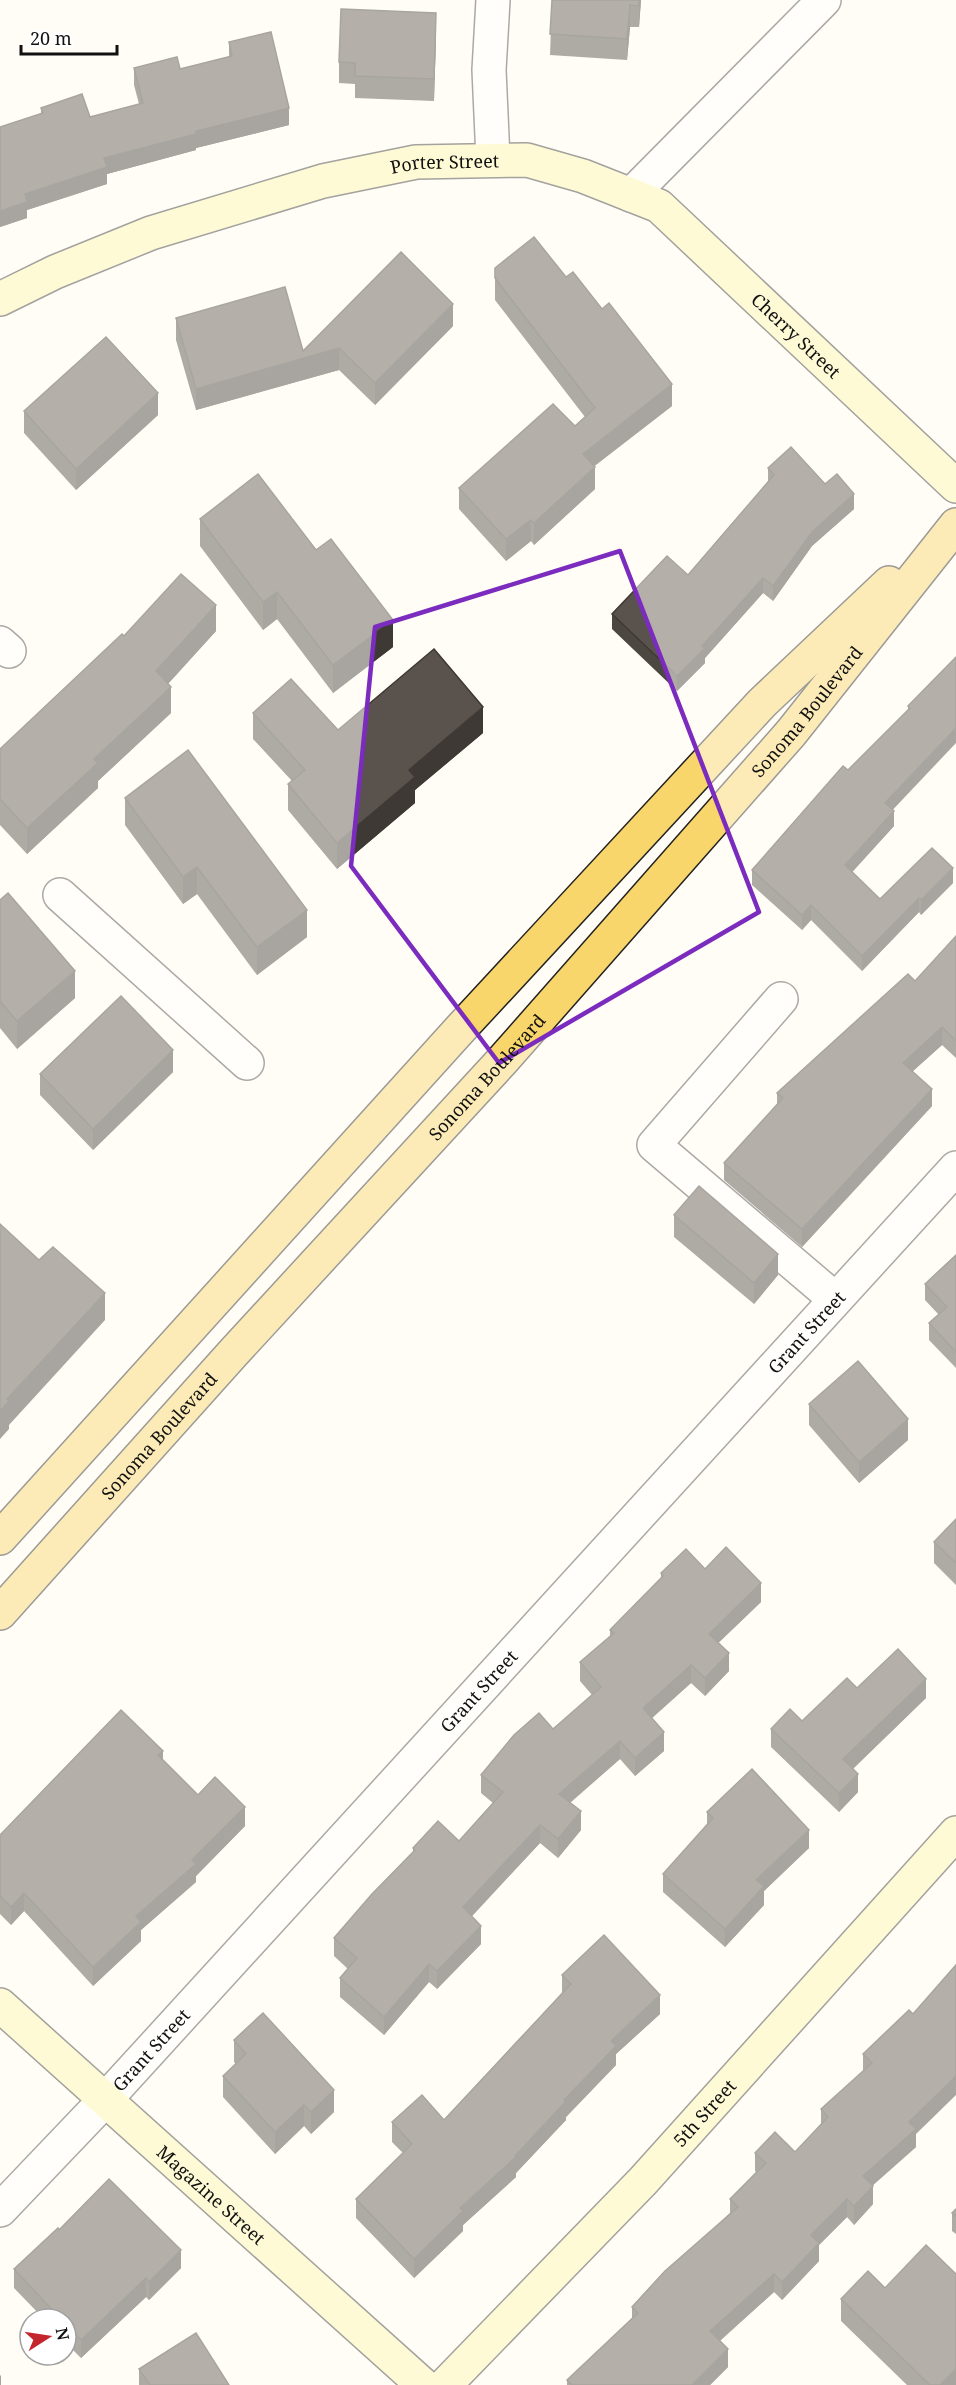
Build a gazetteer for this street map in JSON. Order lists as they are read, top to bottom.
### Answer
{
  "streets": {
    "main road": ["Sonoma Boulevard"],
    "street": [
      "Porter Street",
      "Cherry Street",
      "Grant Street",
      "5th Street",
      "Magazine Street"
    ]
  },
  "crossings": [
    ["Porter Street", "Cherry Street"],
    ["Grant Street", "Magazine Street"]
  ],
  "scale_bar": "20 m",
  "north": "right"
}
